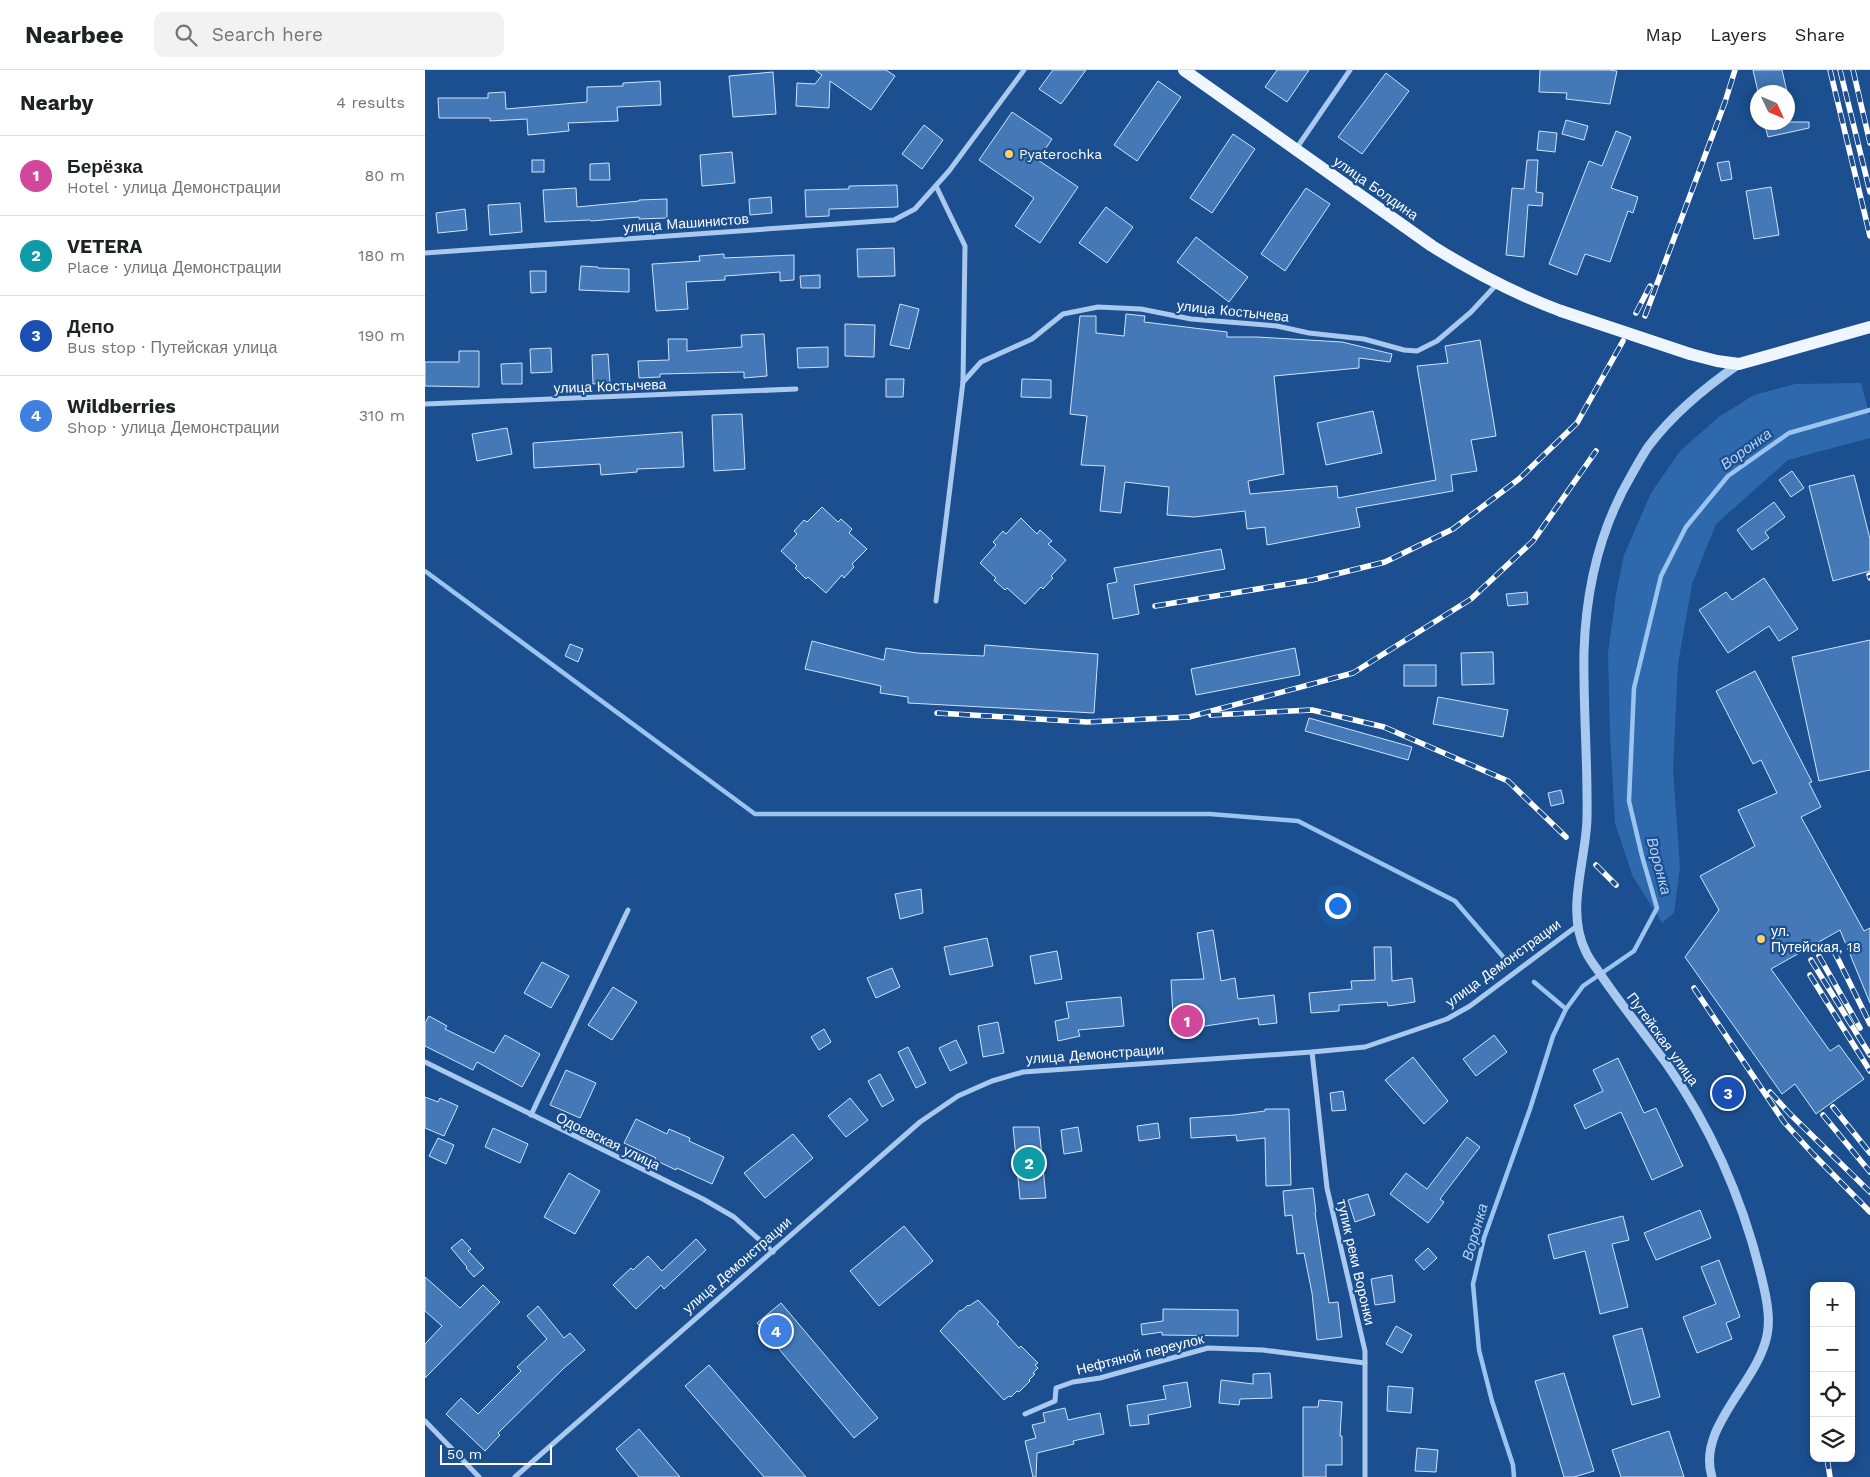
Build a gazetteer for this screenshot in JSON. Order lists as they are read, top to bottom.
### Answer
{
  "streets": {
    "main road": ["улица Болдина"],
    "street": [
      "улица Машинистов",
      "улица Костычева",
      "улица Демонстрации",
      "Путейская улица",
      "Одоевская улица",
      "тупик реки Воронки",
      "Нефтяной переулок"
    ]
  },
  "crossings": [
    ["улица Болдина", "улица Костычева"],
    ["улица Демонстрации", "Путейская улица"],
    ["улица Демонстрации", "Одоевская улица"],
    ["улица Демонстрации", "тупик реки Воронки"],
    ["тупик реки Воронки", "Нефтяной переулок"]
  ],
  "water": ["Воронка"],
  "places": ["Pyaterochka", "ул. Путейская, 18"],
  "scale_bar": "50 m",
  "north": "bottom right",
  "page": {
    "header": "Nearbee",
    "search": "Search here",
    "nav": ["Map", "Layers", "Share"],
    "heading": ["Nearby", "4 results"],
    "list": [
      {
        "mark": "1",
        "name": "Берёзка",
        "note": "Hotel · улица Демонстрации",
        "value": "80 m"
      },
      {
        "mark": "2",
        "name": "VETERA",
        "note": "Place · улица Демонстрации",
        "value": "180 m"
      },
      {
        "mark": "3",
        "name": "Депо",
        "note": "Bus stop · Путейская улица",
        "value": "190 m"
      },
      {
        "mark": "4",
        "name": "Wildberries",
        "note": "Shop · улица Демонстрации",
        "value": "310 m"
      }
    ],
    "pins": [
      "1",
      "3",
      "2",
      "4"
    ],
    "map_buttons": ["+", "−"],
    "scale": "50 m"
  }
}
